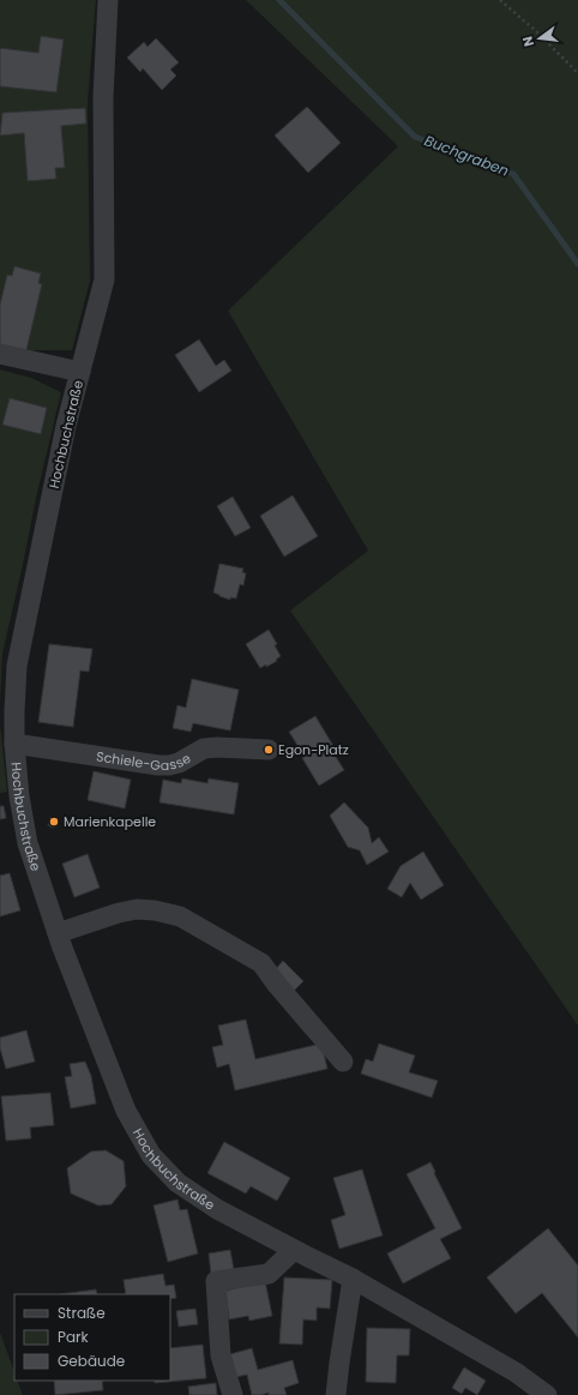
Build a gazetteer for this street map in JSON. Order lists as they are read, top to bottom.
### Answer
{
  "streets": {
    "street": ["Hochbuchstraße", "Schiele-Gasse"]
  },
  "crossings": [
    ["Hochbuchstraße", "Schiele-Gasse"]
  ],
  "water": ["Buchgraben"],
  "places": ["Egon-Platz", "Marienkapelle"],
  "legend": ["Straße", "Park", "Gebäude"],
  "north": "left"
}
